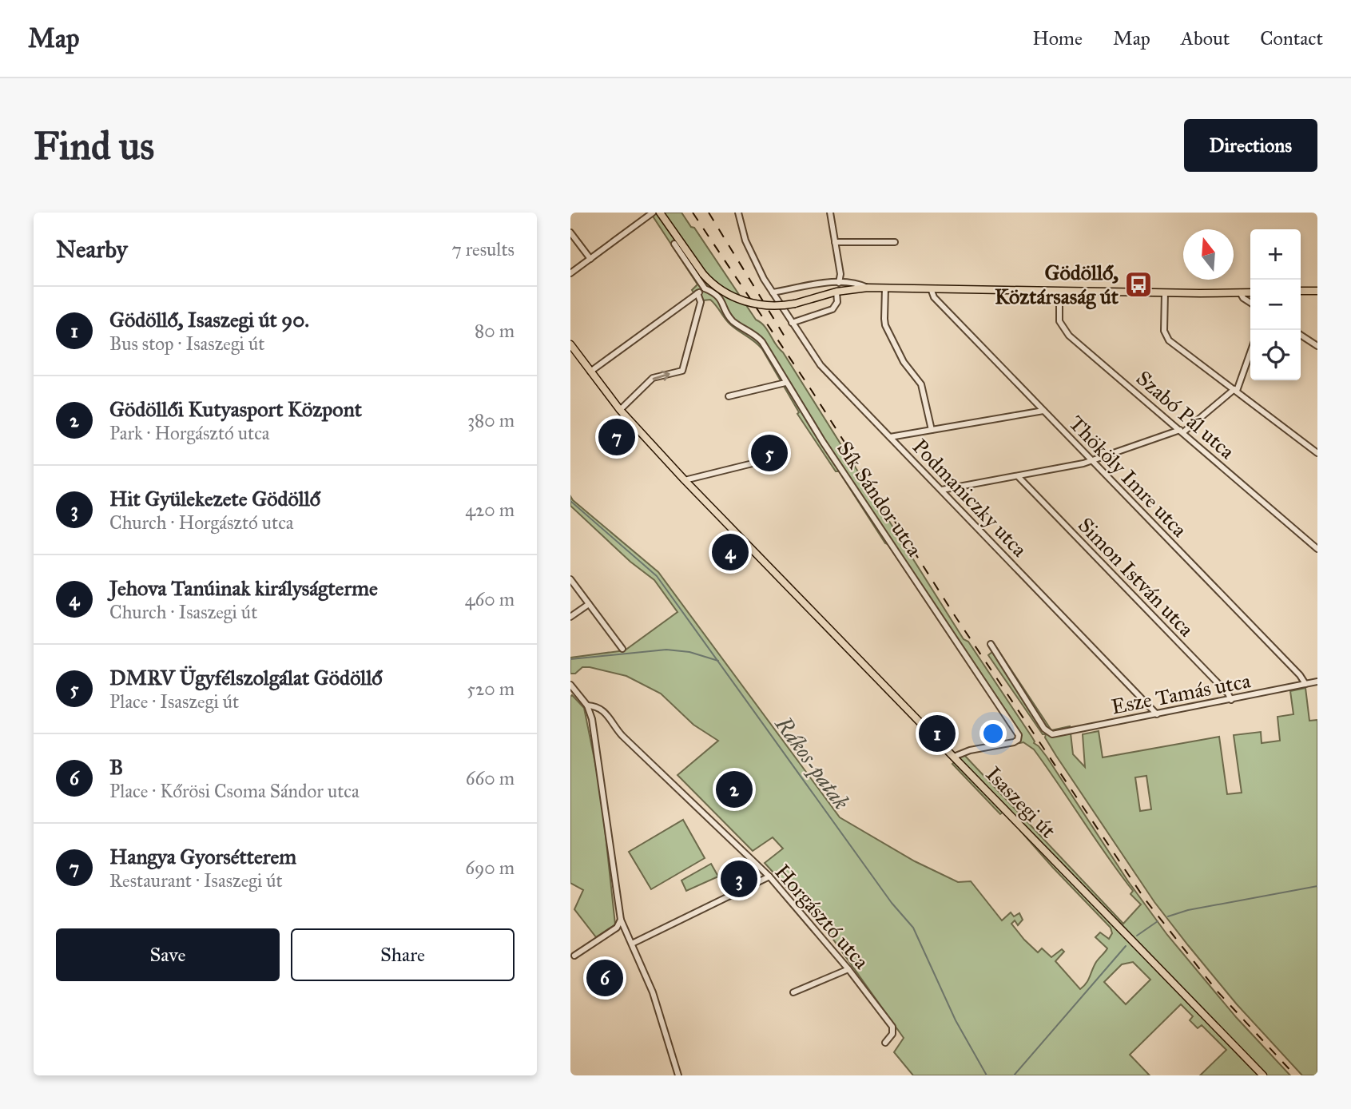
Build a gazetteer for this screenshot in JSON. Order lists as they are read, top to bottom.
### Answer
{
  "streets": {
    "main road": ["Isaszegi út"],
    "street": [
      "Szabó Pál utca",
      "Thököly Imre utca",
      "Podmaniczky utca",
      "Sík Sándor utca",
      "Simon István utca",
      "Esze Tamás utca",
      "Horgásztó utca"
    ]
  },
  "crossings": [
    ["Thököly Imre utca", "Esze Tamás utca"],
    ["Podmaniczky utca", "Esze Tamás utca"],
    ["Sík Sándor utca", "Isaszegi út"],
    ["Simon István utca", "Esze Tamás utca"]
  ],
  "water": ["Rákos-patak"],
  "places": {
    "bus stop": ["Gödöllő, Köztársaság út"]
  },
  "north": "top",
  "page": {
    "header": "Map",
    "nav": [
      "Home",
      "Map",
      "About",
      "Contact"
    ],
    "buttons": [
      "Directions",
      ["Save", "Share"]
    ],
    "title": "Find us",
    "heading": ["Nearby", "7 results"],
    "map_buttons": ["+", "−"],
    "list": [
      {
        "mark": "1",
        "name": "Gödöllő, Isaszegi út 90.",
        "note": "Bus stop · Isaszegi út",
        "value": "80 m"
      },
      {
        "mark": "2",
        "name": "Gödöllői Kutyasport Központ",
        "note": "Park · Horgásztó utca",
        "value": "380 m"
      },
      {
        "mark": "3",
        "name": "Hit Gyülekezete Gödöllő",
        "note": "Church · Horgásztó utca",
        "value": "420 m"
      },
      {
        "mark": "4",
        "name": "Jehova Tanúinak királyságterme",
        "note": "Church · Isaszegi út",
        "value": "460 m"
      },
      {
        "mark": "5",
        "name": "DMRV Ügyfélszolgálat Gödöllő",
        "note": "Place · Isaszegi út",
        "value": "520 m"
      },
      {
        "mark": "6",
        "name": "B",
        "note": "Place · Kőrösi Csoma Sándor utca",
        "value": "660 m"
      },
      {
        "mark": "7",
        "name": "Hangya Gyorsétterem",
        "note": "Restaurant · Isaszegi út",
        "value": "690 m"
      }
    ],
    "pins": [
      "7",
      "5",
      "4",
      "1",
      "2",
      "3",
      "6"
    ]
  }
}
